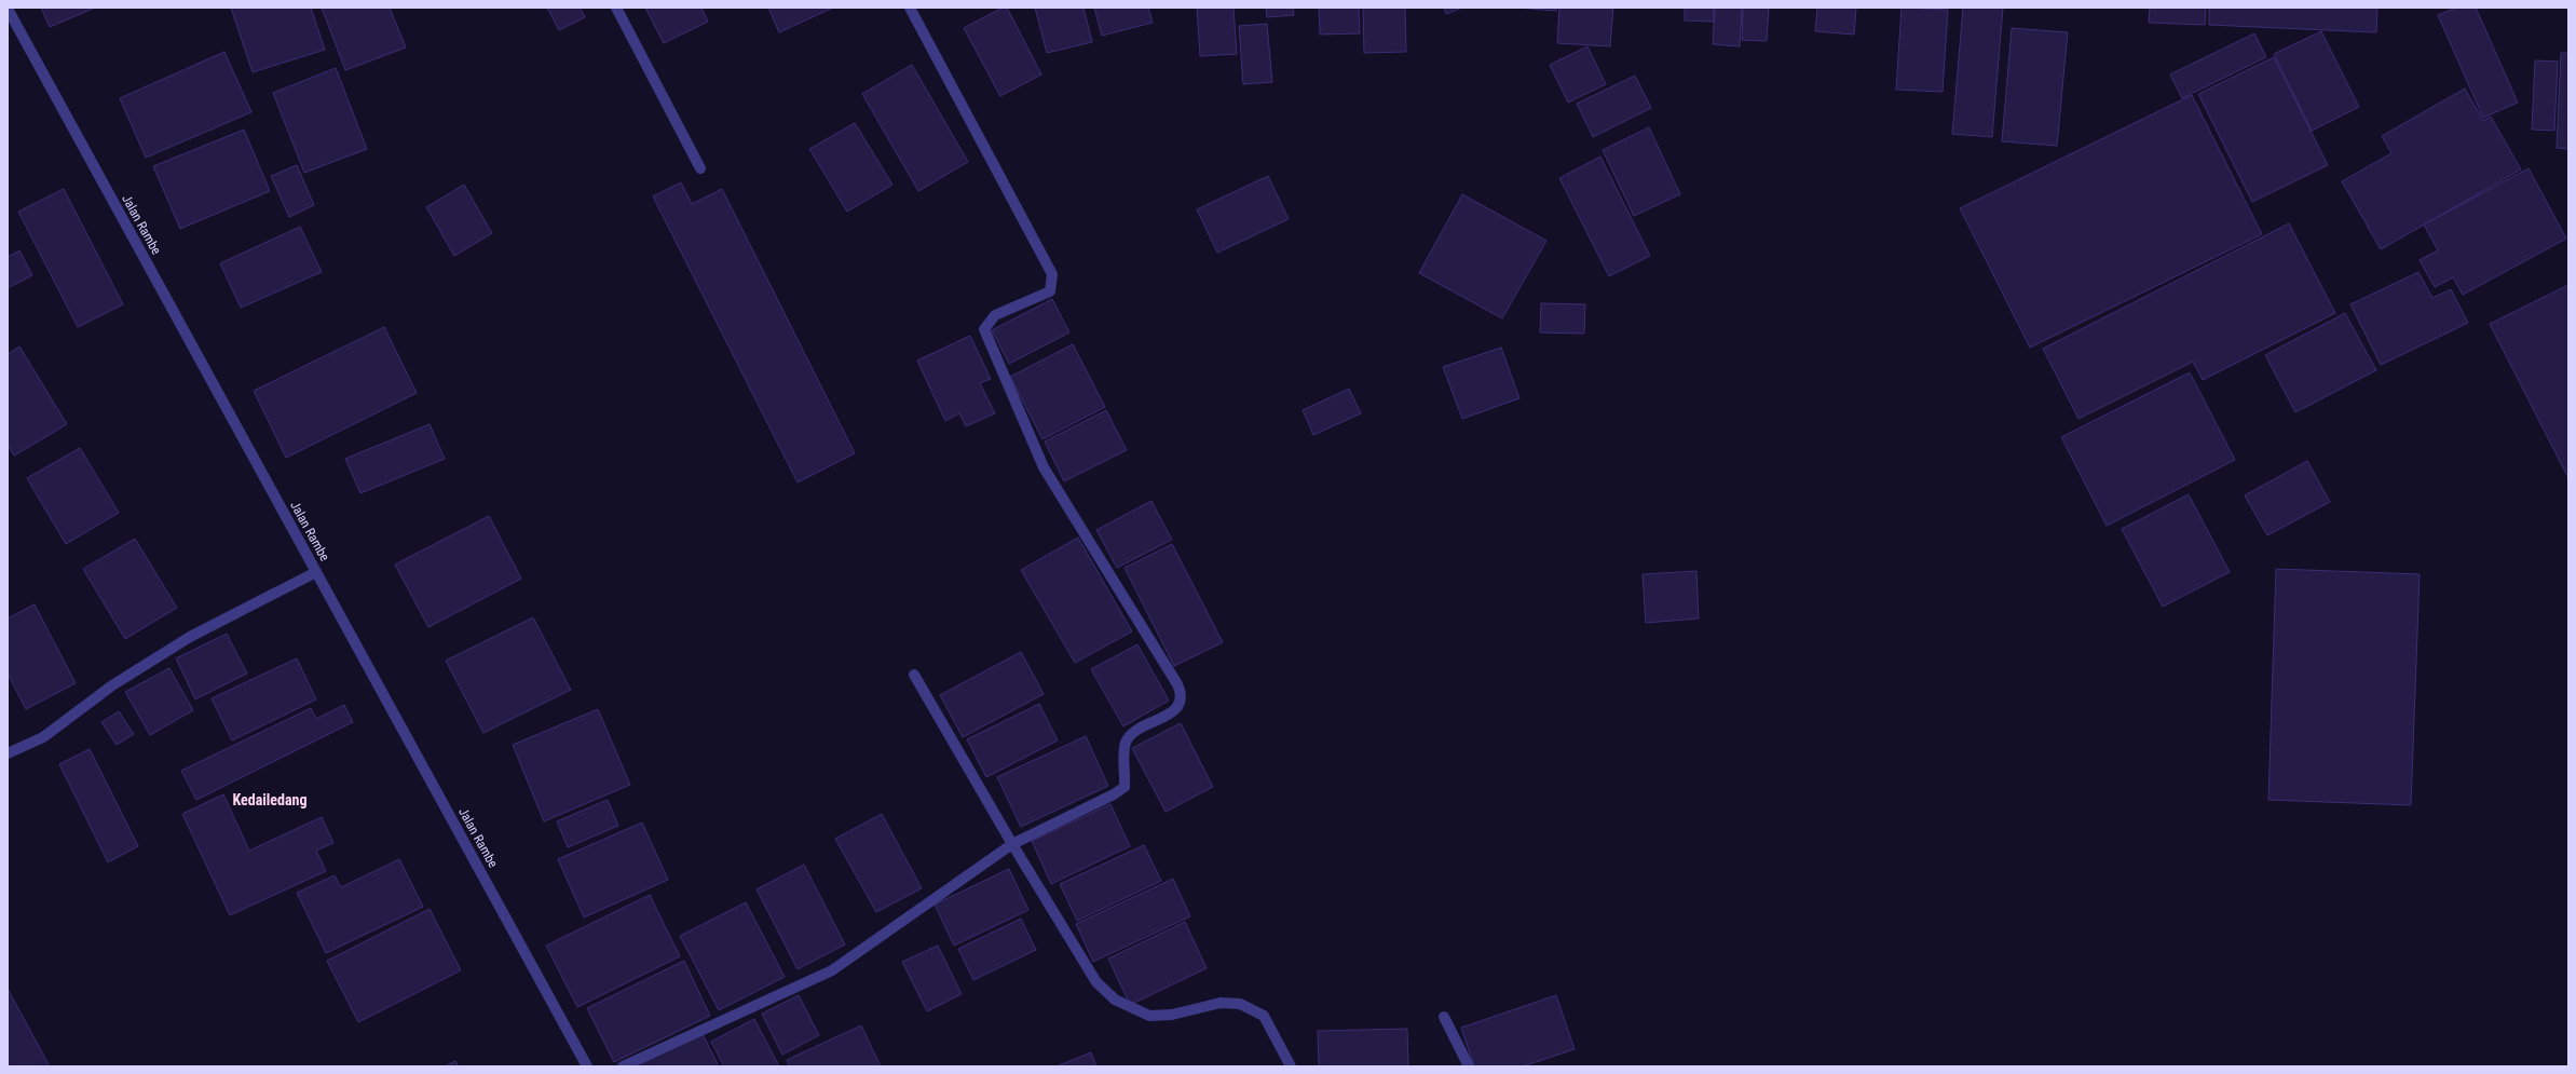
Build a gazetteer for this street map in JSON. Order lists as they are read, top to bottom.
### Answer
{
  "streets": {
    "street": ["Jalan Rambe"]
  },
  "districts": ["Kedailedang"]
}
